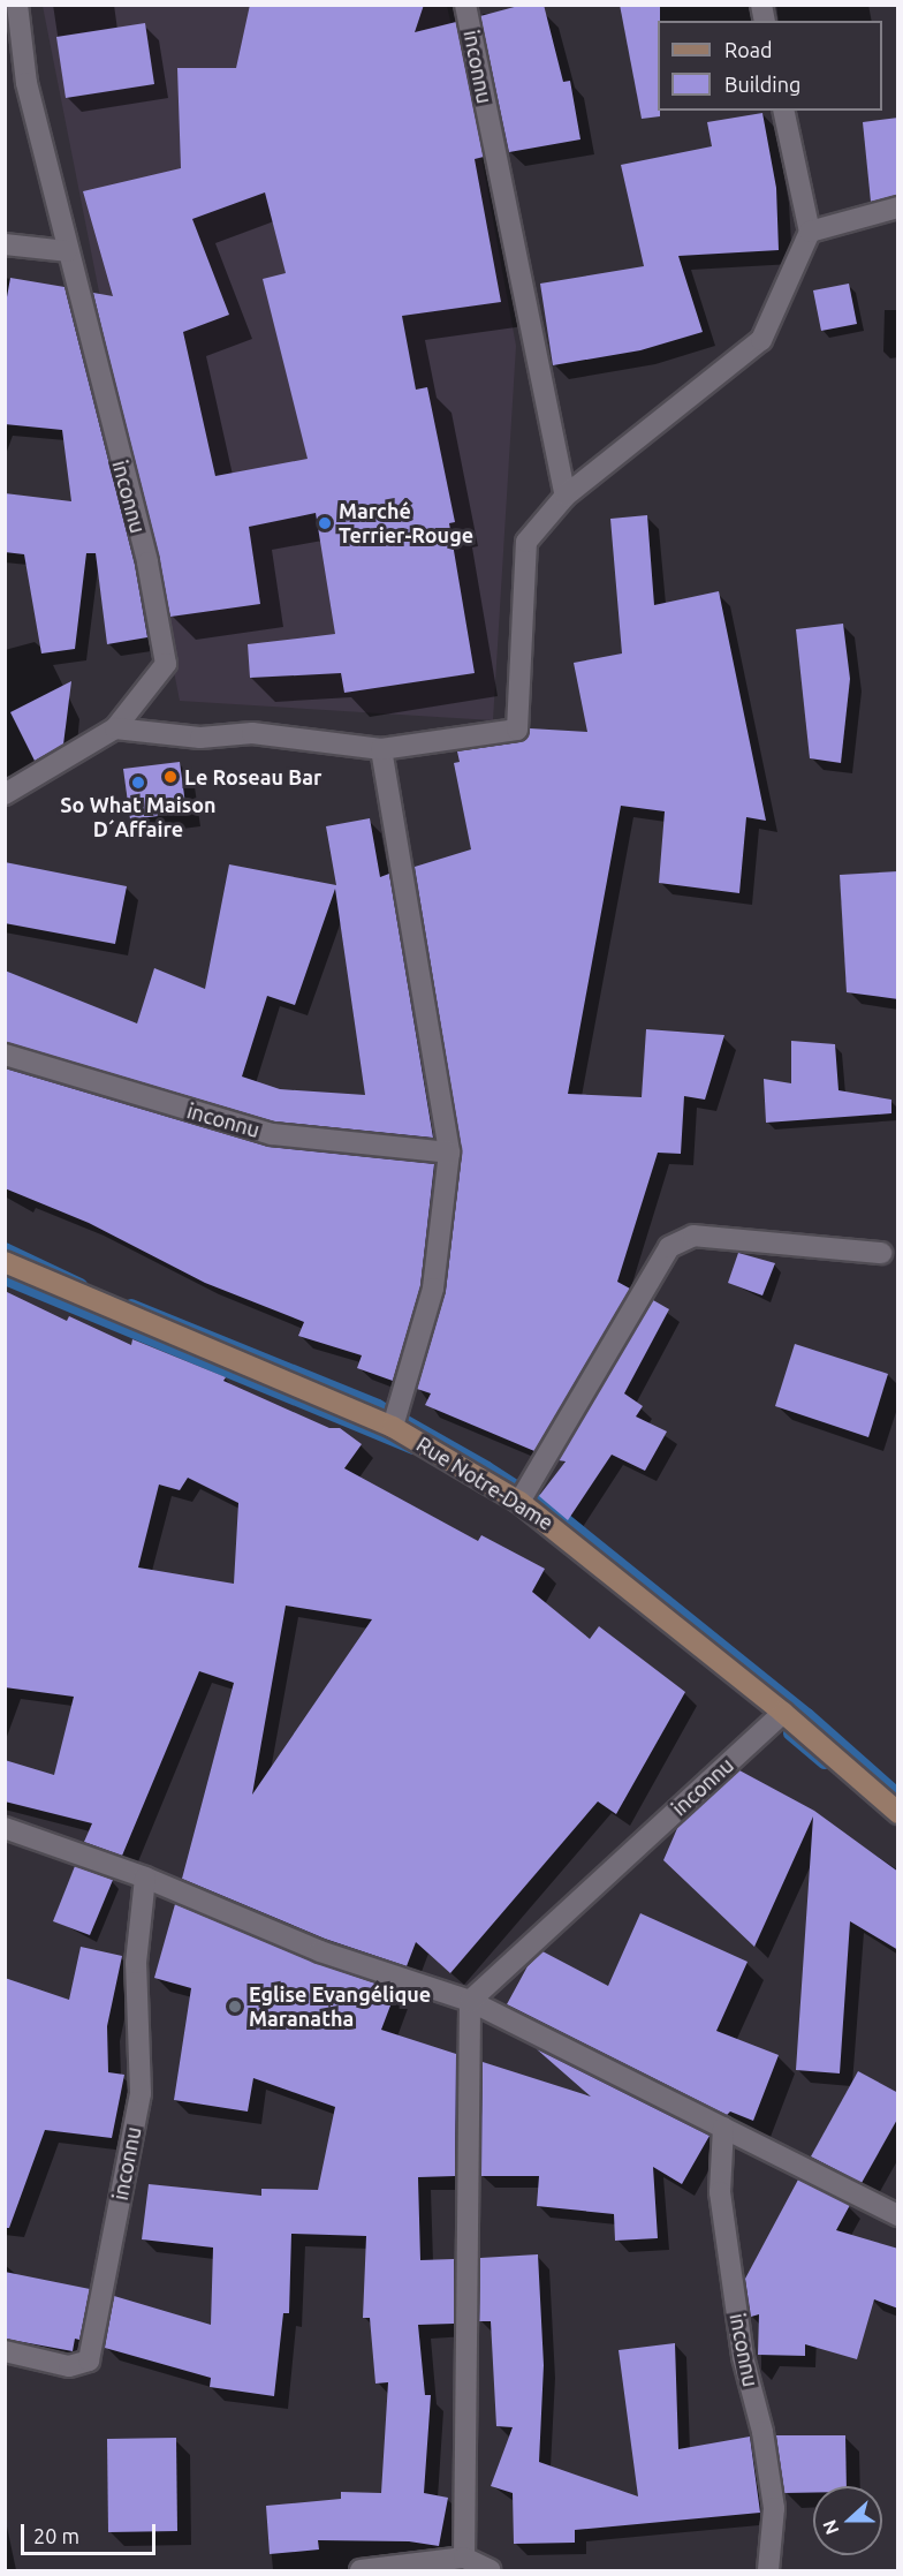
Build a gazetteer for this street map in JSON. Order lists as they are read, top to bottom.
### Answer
{
  "streets": {
    "street": ["inconnu", "Rue Notre-Dame"]
  },
  "crossings": [
    ["inconnu", "Rue Notre-Dame"]
  ],
  "places": [
    "Marché Terrier-Rouge",
    "Le Roseau Bar",
    "So What Maison D´Affaire",
    "Eglise Evangélique Maranatha"
  ],
  "legend": ["Road", "Building"],
  "scale_bar": "20 m",
  "north": "left"
}
